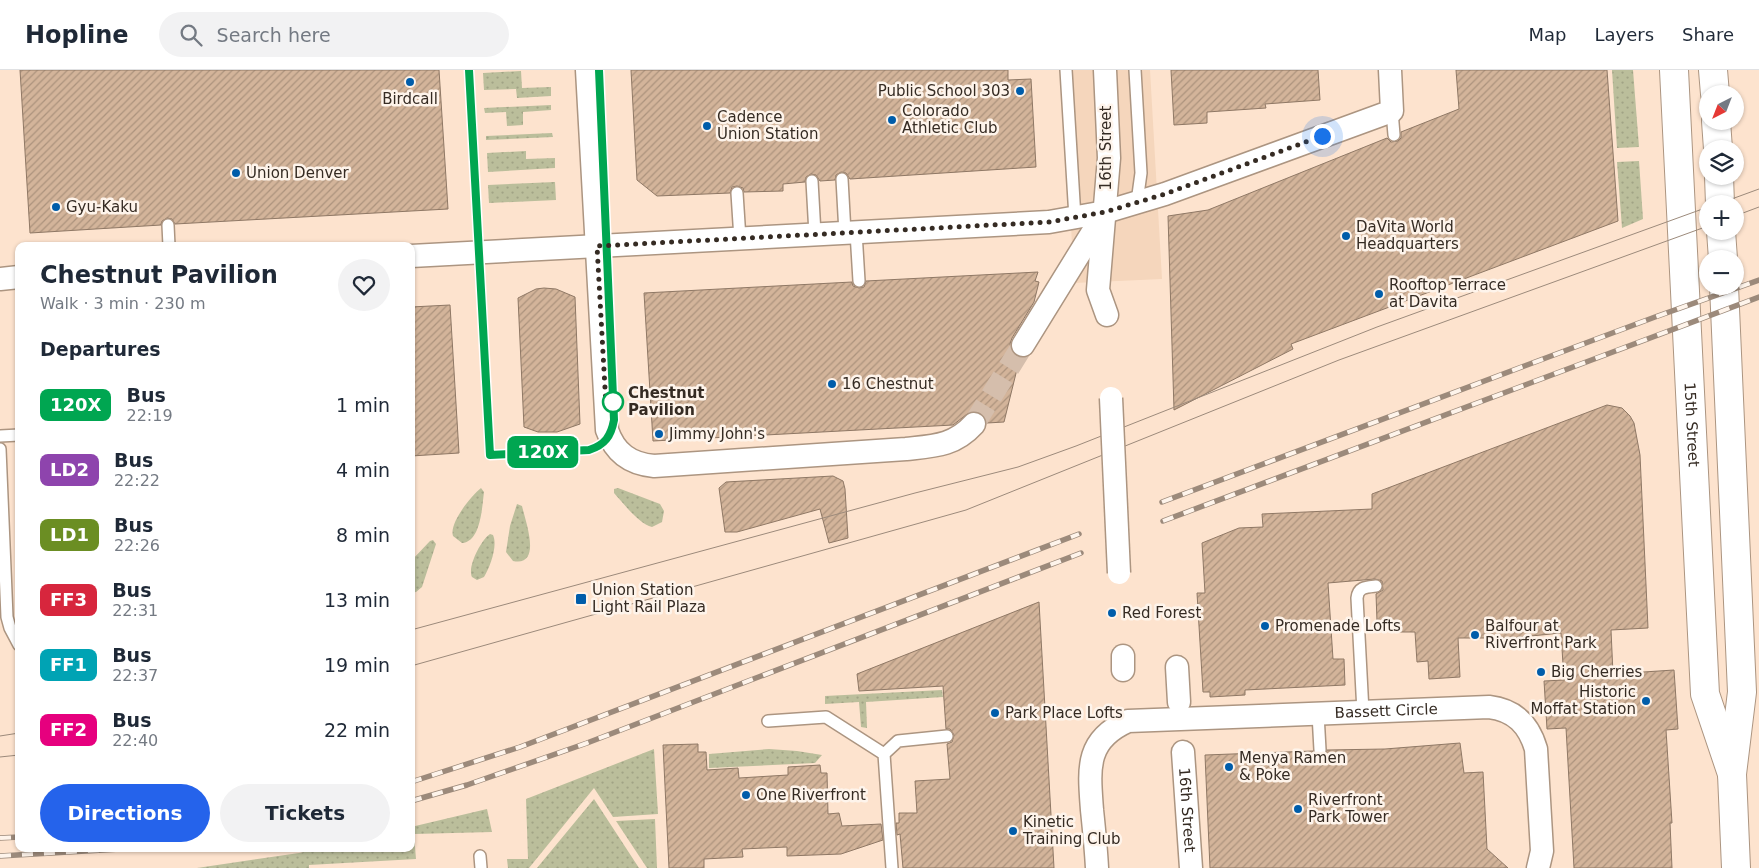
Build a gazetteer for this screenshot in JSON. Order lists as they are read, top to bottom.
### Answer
{
  "streets": {
    "main road": ["15th Street"],
    "street": ["16th Street", "Bassett Circle"]
  },
  "places": {
    "other": [
      "Birdcall",
      "Public School 303",
      "Colorado Athletic Club",
      "Cadence Union Station",
      "Union Denver",
      "Gyu-Kaku",
      "DaVita World Headquarters",
      "Rooftop Terrace at Davita",
      "16 Chestnut",
      "Chestnut Pavilion",
      "Jimmy John's",
      "Red Forest",
      "Promenade Lofts",
      "Balfour at Riverfront Park",
      "Big Cherries",
      "Historic Moffat Station",
      "Park Place Lofts",
      "Menya Ramen & Poke",
      "One Riverfront",
      "Riverfront Park Tower",
      "Kinetic Training Club"
    ],
    "transit": ["Union Station Light Rail Plaza"]
  },
  "lines": ["bus line 120X"],
  "north": "bottom left",
  "page": {
    "header": "Hopline",
    "search": "Search here",
    "nav": ["Map", "Layers", "Share"],
    "on_map": "120X",
    "map_buttons": ["+", "−"],
    "heading": [
      ["Chestnut Pavilion", "Walk · 3 min · 230 m"],
      "Departures"
    ],
    "list": [
      {
        "mark": "120X",
        "name": "Bus",
        "note": "22:19",
        "value": "1 min"
      },
      {
        "mark": "LD2",
        "name": "Bus",
        "note": "22:22",
        "value": "4 min"
      },
      {
        "mark": "LD1",
        "name": "Bus",
        "note": "22:26",
        "value": "8 min"
      },
      {
        "mark": "FF3",
        "name": "Bus",
        "note": "22:31",
        "value": "13 min"
      },
      {
        "mark": "FF1",
        "name": "Bus",
        "note": "22:37",
        "value": "19 min"
      },
      {
        "mark": "FF2",
        "name": "Bus",
        "note": "22:40",
        "value": "22 min"
      }
    ],
    "buttons": ["Directions", "Tickets"]
  }
}
